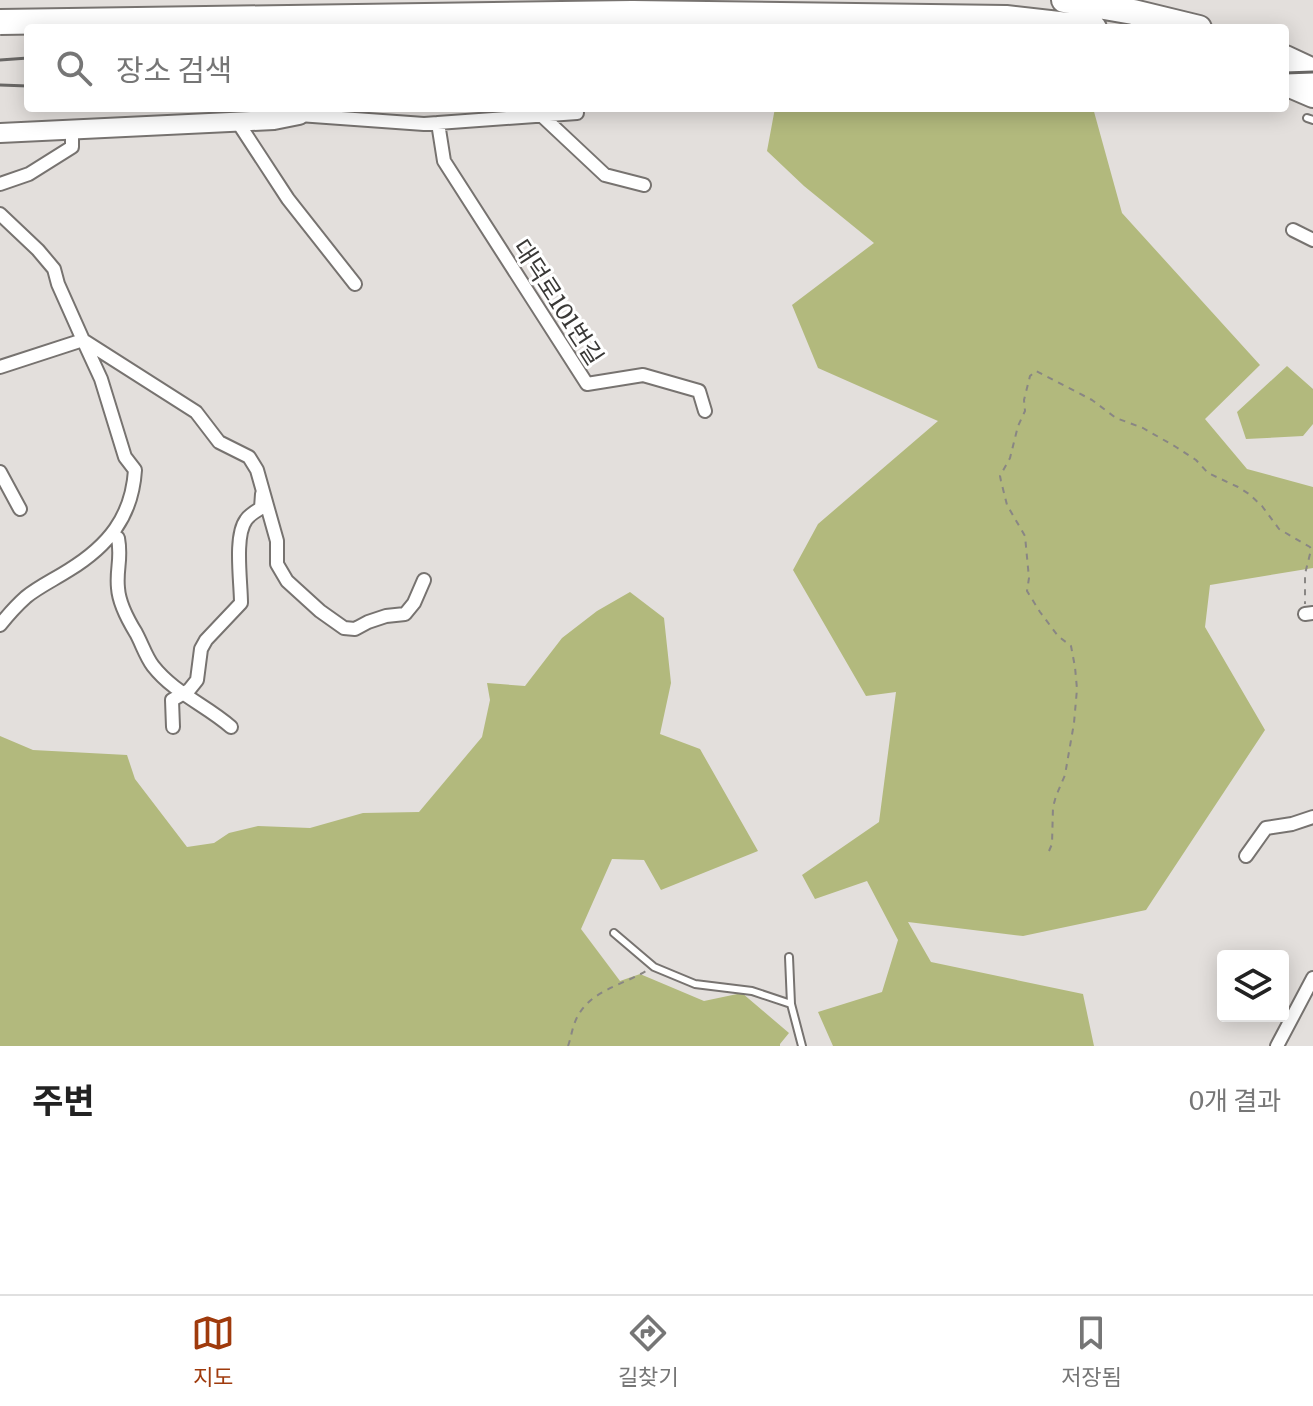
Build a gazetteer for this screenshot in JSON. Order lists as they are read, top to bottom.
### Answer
{
  "streets": {
    "street": ["대덕로101번길"]
  },
  "page": {
    "search": "장소 검색",
    "heading": ["주변", "0개 결과"],
    "nav": ["지도", "길찾기", "저장됨"]
  }
}
